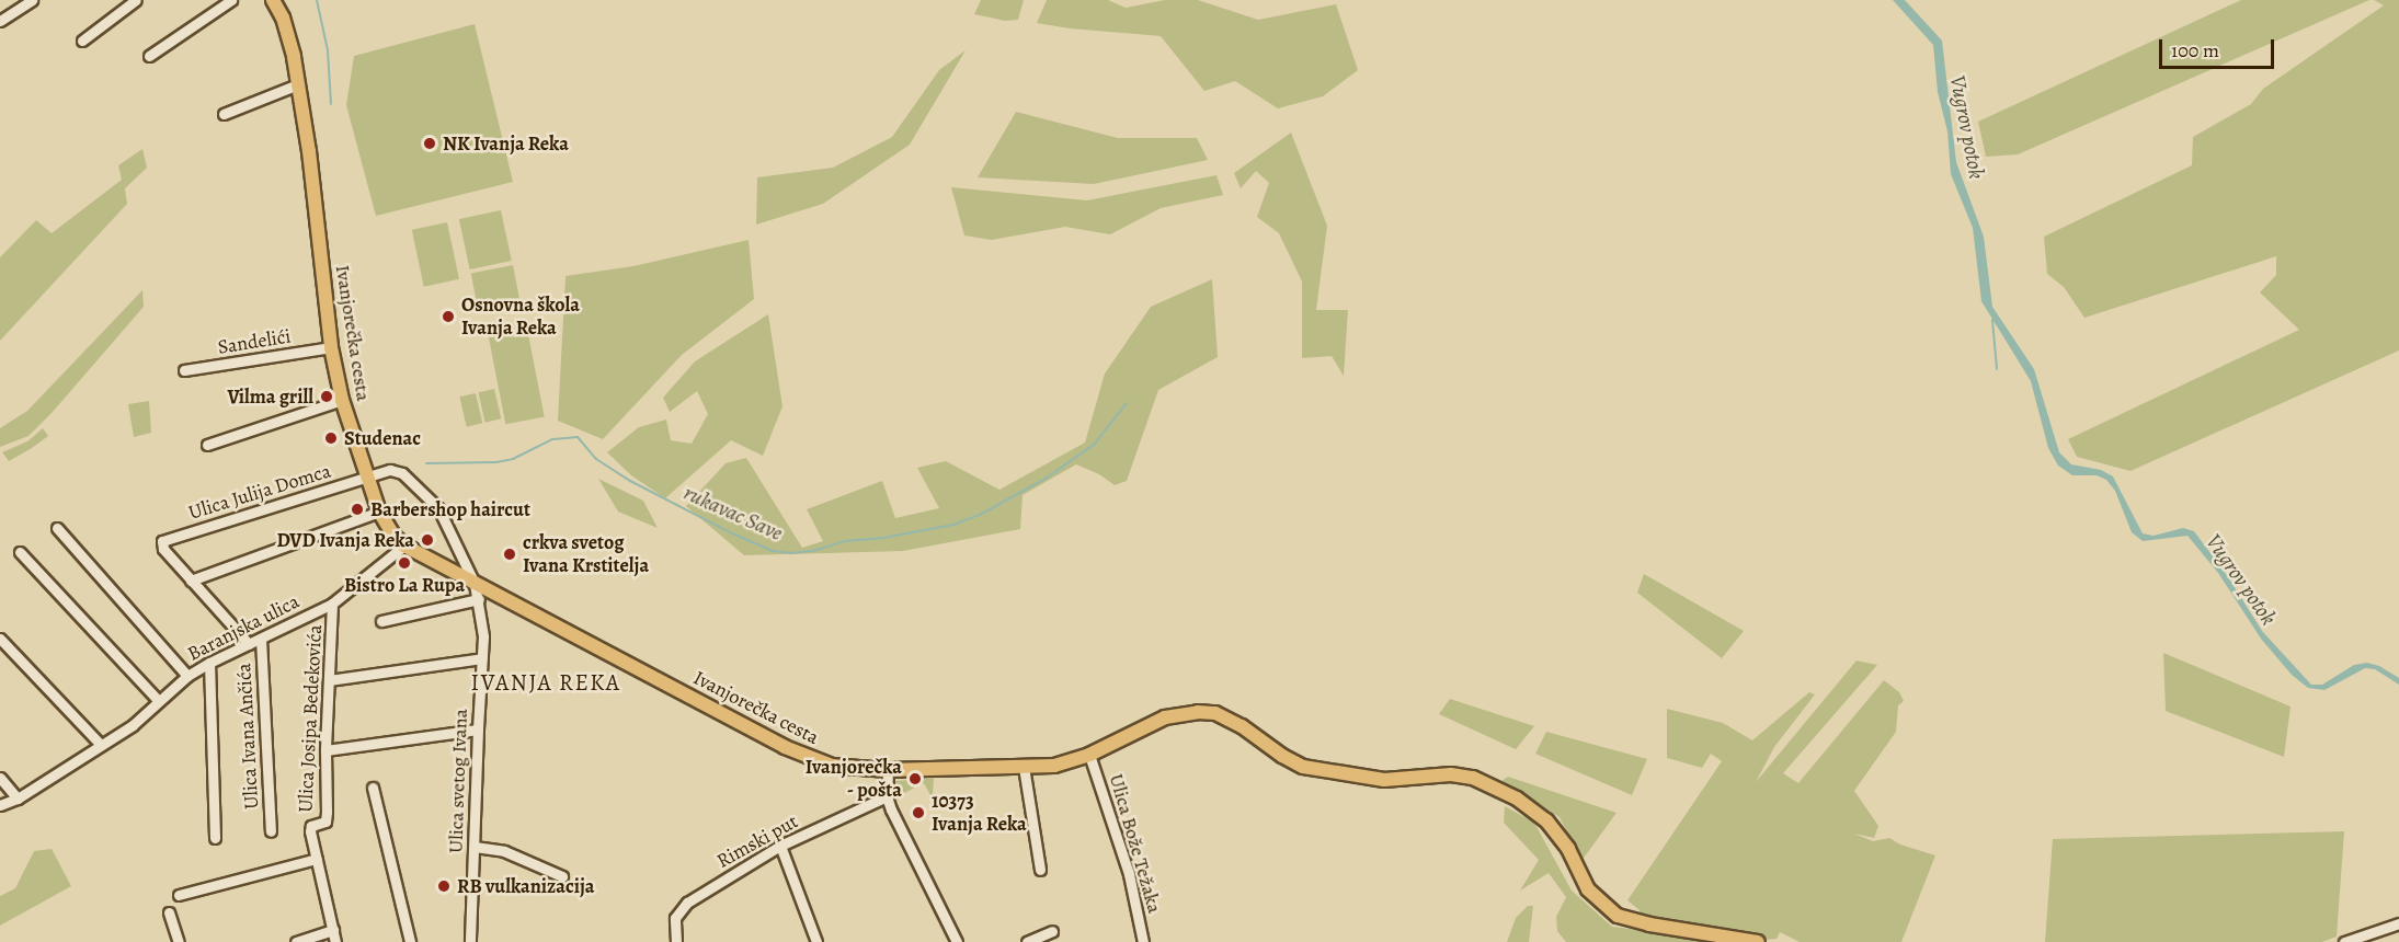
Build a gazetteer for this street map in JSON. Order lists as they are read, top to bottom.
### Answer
{
  "streets": {
    "main road": ["Ivanjorečka cesta"],
    "street": [
      "Sandelići",
      "Ulica Julija Domca",
      "Baranjska ulica",
      "Ulica Josipa Bedekovića",
      "Ulica Ivana Ančića",
      "Ulica svetog Ivana",
      "Rimski put",
      "Ulica Bože Težaka"
    ]
  },
  "crossings": [
    ["Ivanjorečka cesta", "Sandelići"],
    ["Ivanjorečka cesta", "Ulica Julija Domca"],
    ["Ivanjorečka cesta", "Baranjska ulica"],
    ["Ivanjorečka cesta", "Ulica svetog Ivana"],
    ["Ivanjorečka cesta", "Ulica Bože Težaka"],
    ["Ulica Julija Domca", "Ulica svetog Ivana"],
    ["Baranjska ulica", "Ulica Josipa Bedekovića"],
    ["Baranjska ulica", "Ulica Ivana Ančića"]
  ],
  "districts": ["IVANJA REKA"],
  "water": ["Vugrov potok", "rukavac Save"],
  "places": [
    "NK Ivanja Reka",
    "Osnovna škola Ivanja Reka",
    "Vilma grill",
    "Studenac",
    "Barbershop haircut",
    "DVD Ivanja Reka",
    "crkva svetog Ivana Krstitelja",
    "Bistro La Rupa",
    "Ivanjorečka - pošta",
    "10373 Ivanja Reka",
    "RB vulkanizacija"
  ],
  "scale_bar": "100 m"
}
